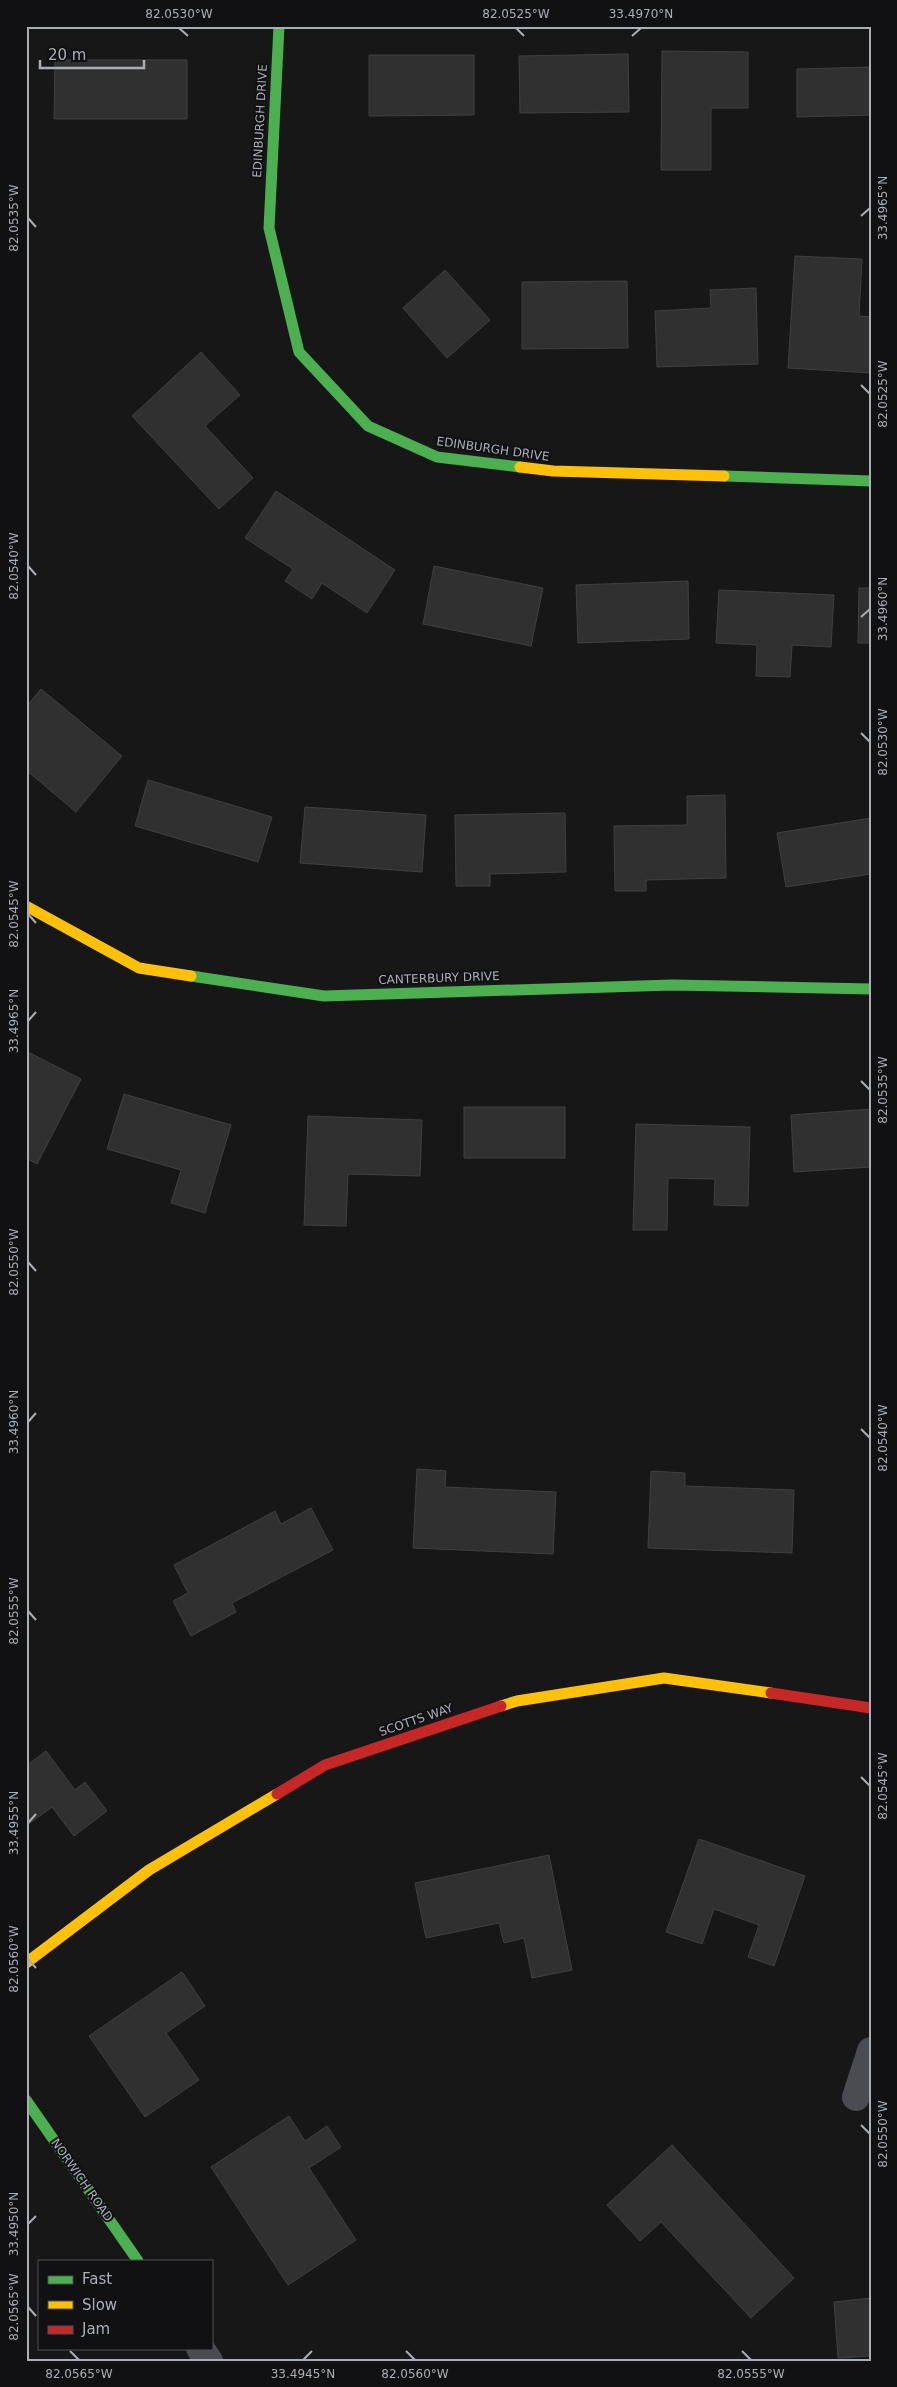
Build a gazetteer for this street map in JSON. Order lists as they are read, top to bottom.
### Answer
{
  "streets": {
    "street": [
      "EDINBURGH DRIVE",
      "CANTERBURY DRIVE",
      "SCOTTS WAY",
      "NORWICH ROAD"
    ]
  },
  "legend": ["Fast", "Slow", "Jam"],
  "scale_bar": "20 m",
  "coordinates": [
    "82.0530°W",
    "82.0525°W",
    "33.4970°N",
    "33.4965°N",
    "82.0535°W",
    "82.0540°W",
    "33.4960°N",
    "82.0545°W",
    "82.0550°W",
    "82.0555°W",
    "33.4955°N",
    "82.0560°W",
    "33.4950°N",
    "82.0565°W",
    "33.4945°N"
  ]
}
